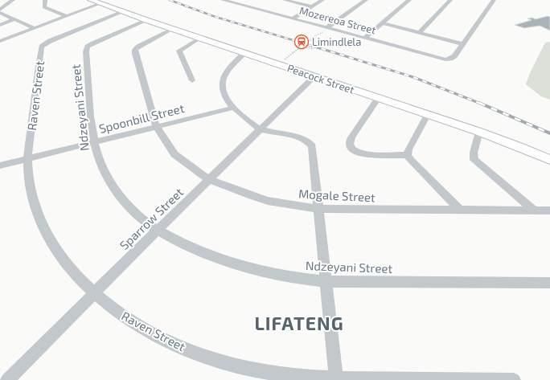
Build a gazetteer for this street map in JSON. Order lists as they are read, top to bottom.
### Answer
{
  "streets": {
    "street": [
      "Mozereoa Street",
      "Peacock Street",
      "Raven Street",
      "Ndzeyani Street",
      "Spoonbill Street",
      "Mogale Street",
      "Sparrow Street"
    ]
  },
  "crossings": [
    ["Peacock Street", "Raven Street"],
    ["Peacock Street", "Ndzeyani Street"],
    ["Peacock Street", "Mogale Street"],
    ["Peacock Street", "Sparrow Street"],
    ["Raven Street", "Spoonbill Street"],
    ["Raven Street", "Sparrow Street"],
    ["Ndzeyani Street", "Spoonbill Street"],
    ["Ndzeyani Street", "Sparrow Street"],
    ["Spoonbill Street", "Mogale Street"],
    ["Mogale Street", "Sparrow Street"]
  ],
  "districts": ["LIFATENG"],
  "places": {
    "station": ["Limindlela"]
  }
}
